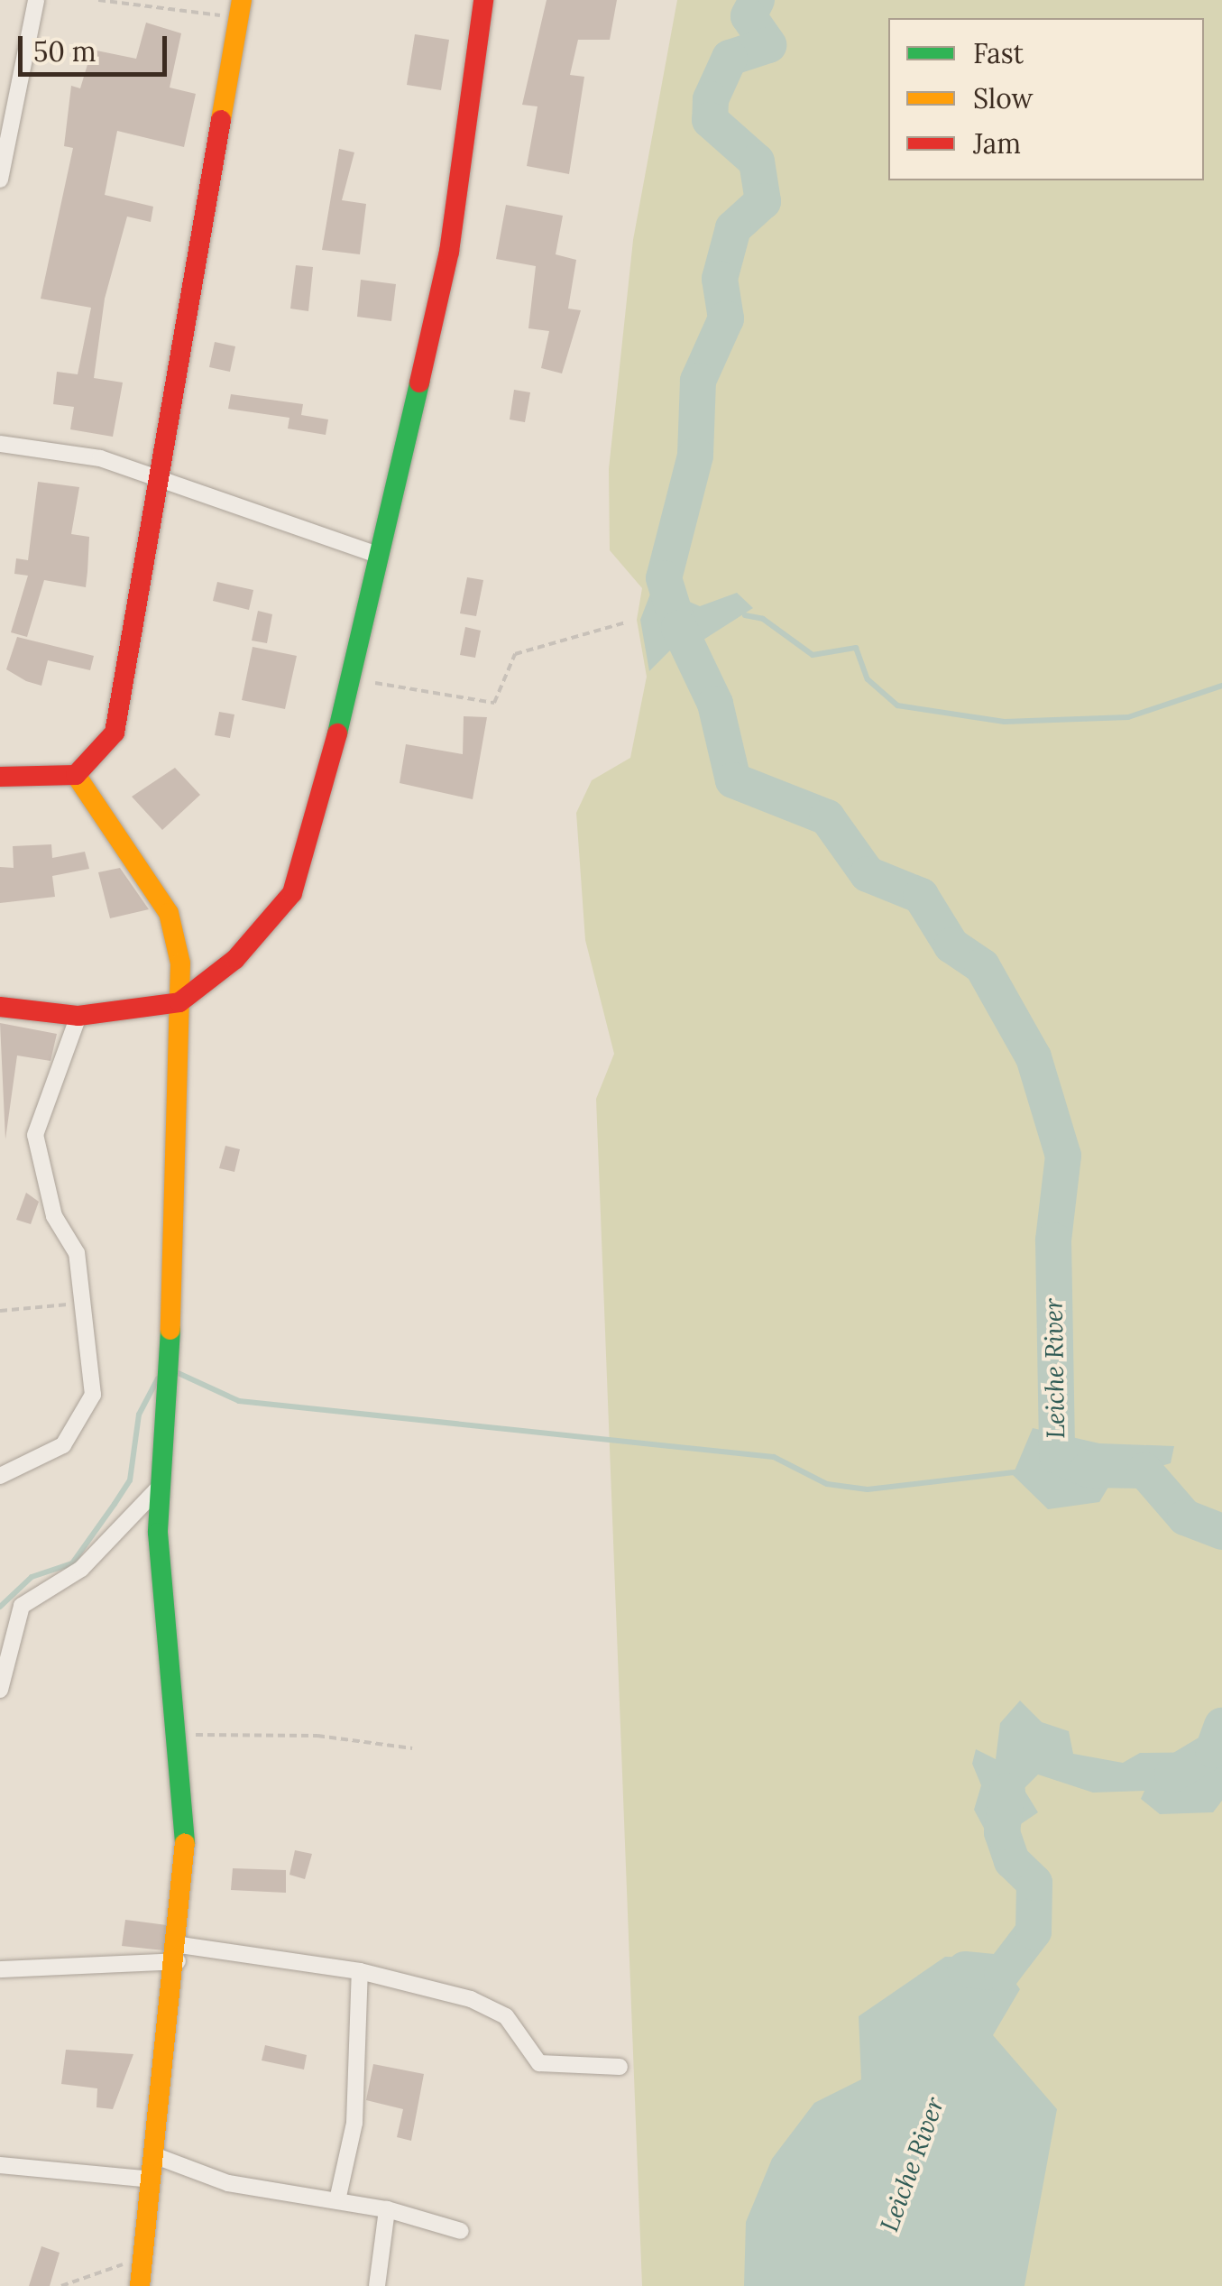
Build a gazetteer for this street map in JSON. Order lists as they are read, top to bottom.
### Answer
{
  "water": ["Leiche River"],
  "legend": ["Fast", "Slow", "Jam"],
  "scale_bar": "50 m"
}
